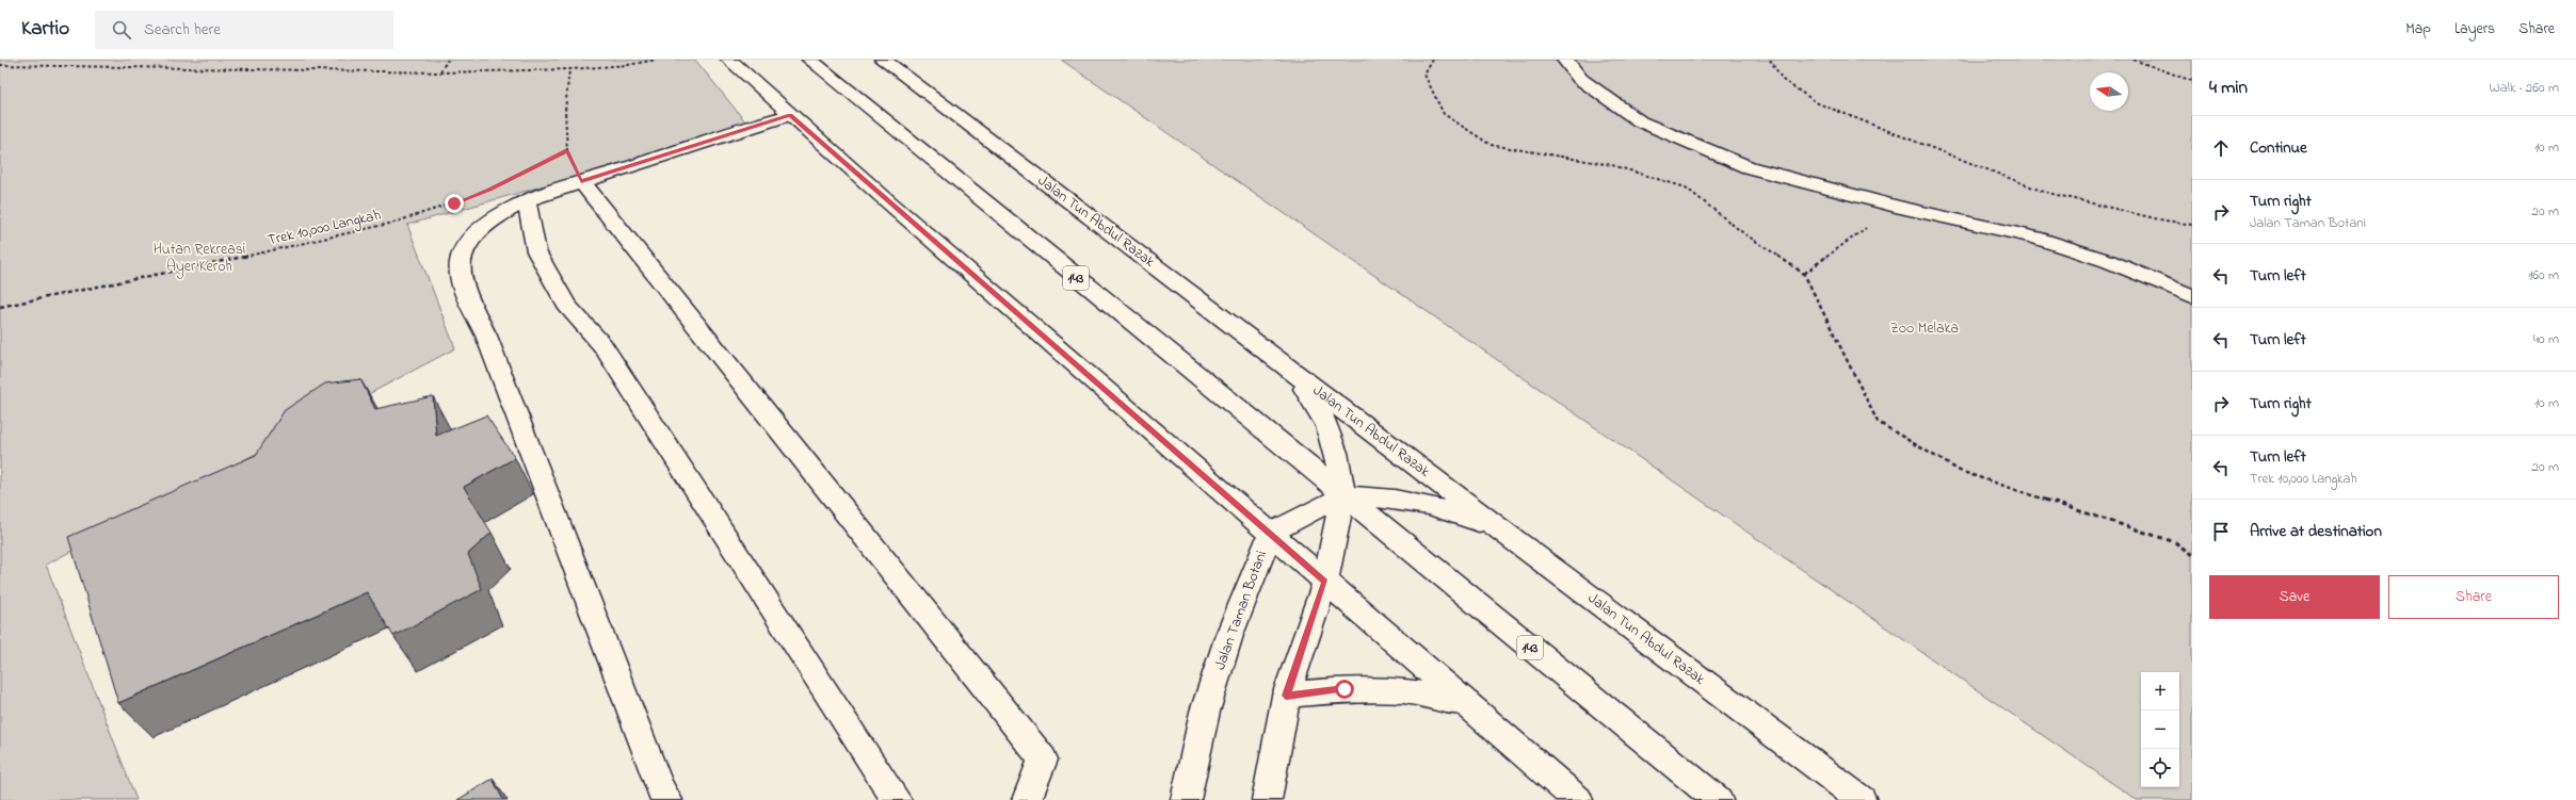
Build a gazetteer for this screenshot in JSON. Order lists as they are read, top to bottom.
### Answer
{
  "streets": {
    "main road": ["Jalan Tun Abdul Razak", "143", "Jalan Taman Botani"],
    "path": ["Trek 10,000 Langkah"]
  },
  "crossings": [
    ["143", "Jalan Taman Botani"]
  ],
  "parks": ["Hutan Rekreasi Ayer Keroh", "Zoo Melaka"],
  "north": "left",
  "page": {
    "header": "Kartio",
    "search": "Search here",
    "nav": ["Map", "Layers", "Share"],
    "heading": ["4 min", "Walk · 260 m"],
    "list": [
      ["Continue", "10 m"],
      ["Turn right", "Jalan Taman Botani", "20 m"],
      ["Turn left", "160 m"],
      ["Turn left", "40 m"],
      ["Turn right", "10 m"],
      ["Turn left", "Trek 10,000 Langkah", "20 m"],
      "Arrive at destination"
    ],
    "buttons": ["Save", "Share"],
    "map_buttons": ["+", "−"]
  }
}
